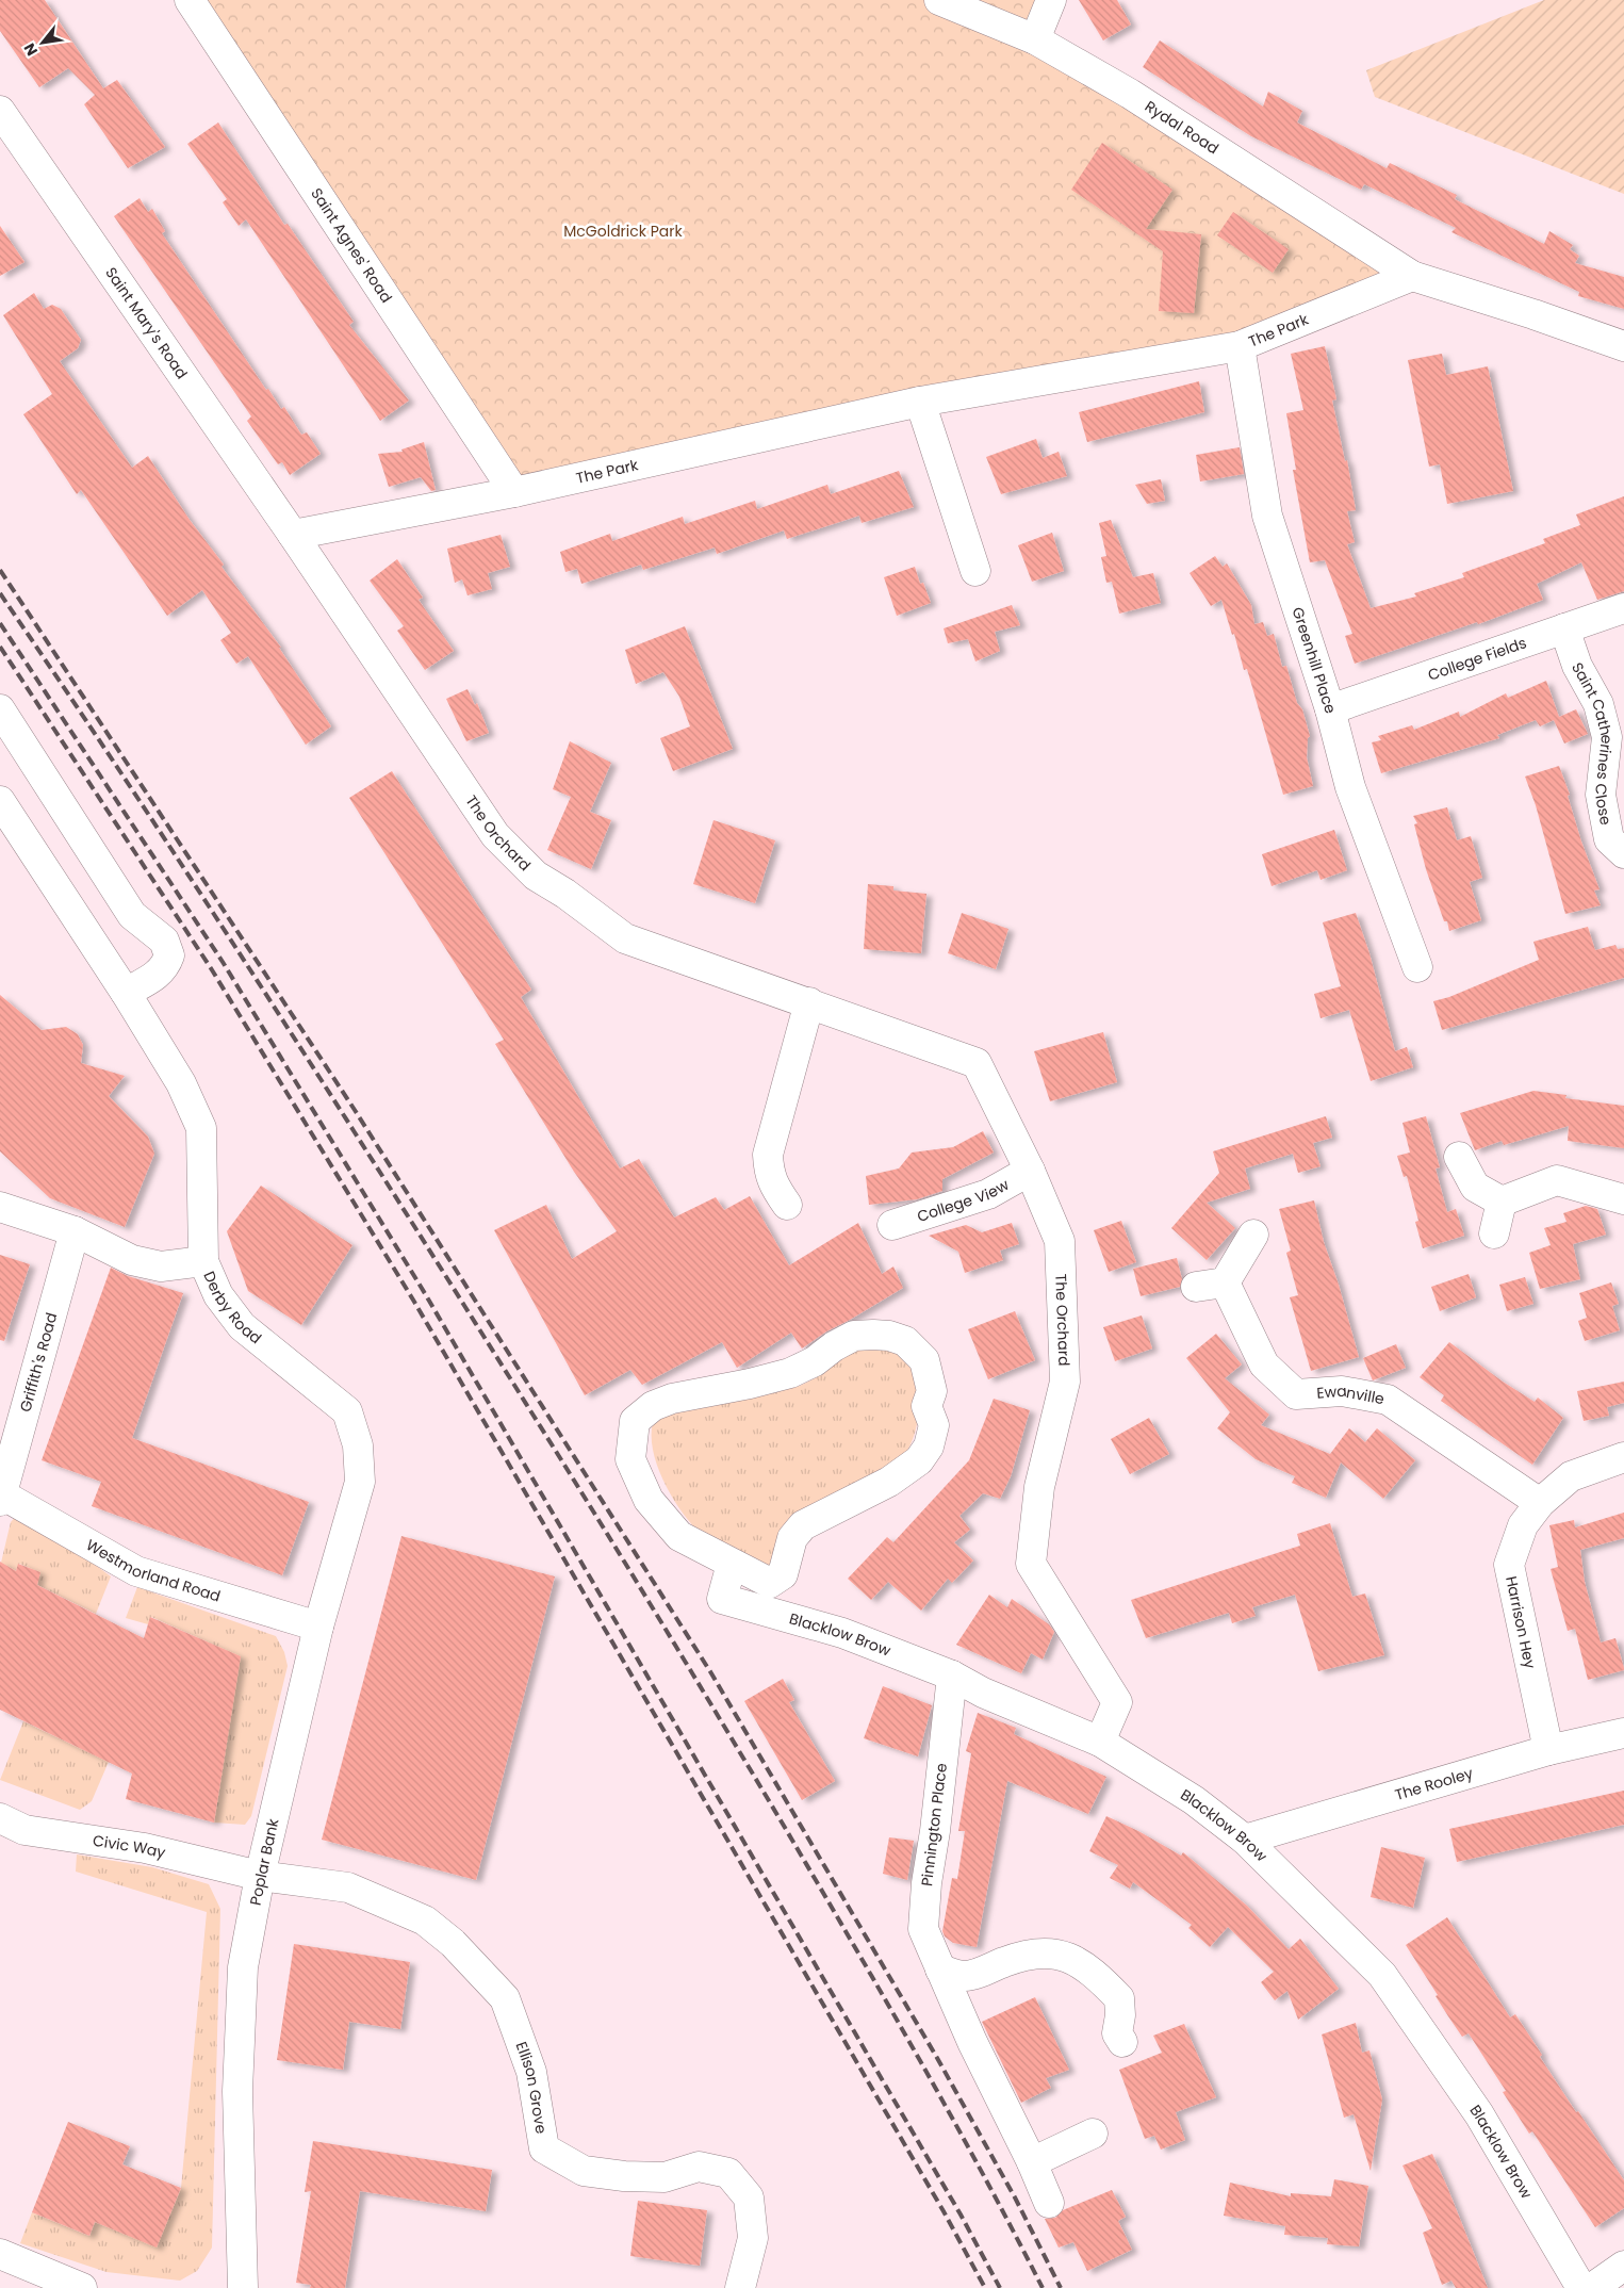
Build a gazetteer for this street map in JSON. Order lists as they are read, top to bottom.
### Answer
{
  "streets": {
    "street": [
      "Rydal Road",
      "Saint Agnes' Road",
      "Saint Mary's Road",
      "The Park",
      "College Fields",
      "Greenhill Place",
      "Saint Catherines Close",
      "The Orchard",
      "College View",
      "Derby Road",
      "Griffith's Road",
      "Ewanville",
      "Westmorland Road",
      "Harrison Hey",
      "Blacklow Brow",
      "The Rooley",
      "Pinnington Place",
      "Civic Way",
      "Poplar Bank",
      "Ellison Grove"
    ]
  },
  "crossings": [
    ["Rydal Road", "The Park"],
    ["Saint Agnes' Road", "The Park"],
    ["Saint Mary's Road", "The Park"],
    ["Saint Mary's Road", "The Orchard"],
    ["The Park", "Greenhill Place"],
    ["The Park", "The Orchard"],
    ["College Fields", "Greenhill Place"],
    ["College Fields", "Saint Catherines Close"],
    ["The Orchard", "College View"],
    ["The Orchard", "Blacklow Brow"],
    ["Derby Road", "Griffith's Road"],
    ["Derby Road", "Poplar Bank"],
    ["Griffith's Road", "Westmorland Road"],
    ["Ewanville", "Harrison Hey"],
    ["Westmorland Road", "Poplar Bank"],
    ["Harrison Hey", "The Rooley"],
    ["Blacklow Brow", "The Rooley"],
    ["Blacklow Brow", "Pinnington Place"],
    ["Civic Way", "Poplar Bank"],
    ["Civic Way", "Ellison Grove"],
    ["Poplar Bank", "Ellison Grove"]
  ],
  "parks": ["McGoldrick Park"],
  "north": "bottom left"
}
